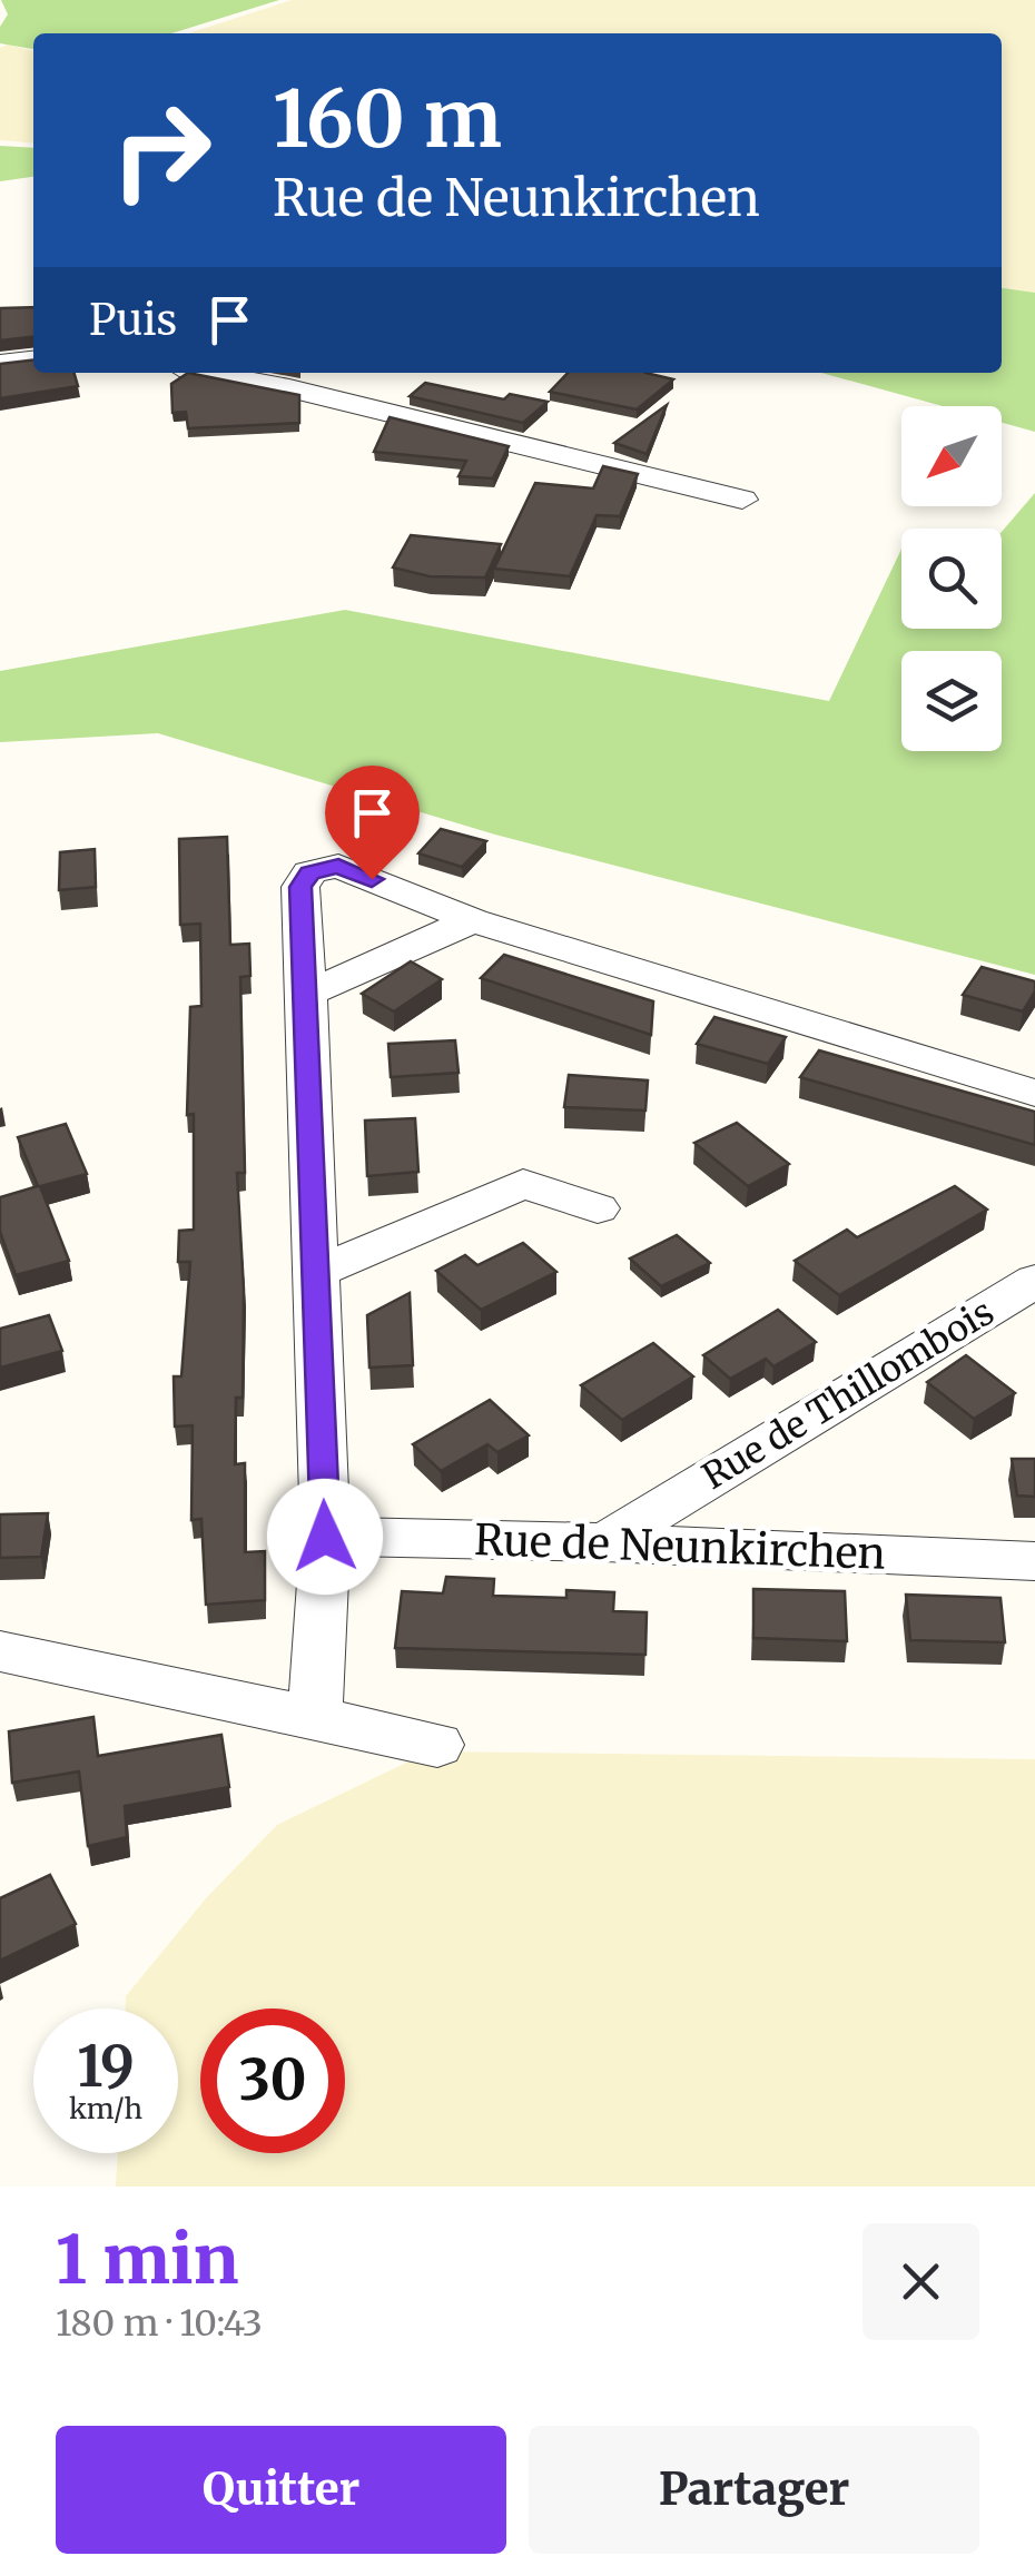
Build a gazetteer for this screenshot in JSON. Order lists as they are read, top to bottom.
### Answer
{
  "streets": {
    "street": ["Rue de Thillombois", "Rue de Neunkirchen"]
  },
  "crossings": [
    ["Rue de Thillombois", "Rue de Neunkirchen"]
  ],
  "north": "bottom left",
  "page": {
    "turn": ["160 m", "Rue de Neunkirchen"],
    "then": "Puis",
    "speed": "19 km/h",
    "limit": "30",
    "heading": ["1 min", "180 m · 10:43"],
    "buttons": ["Quitter", "Partager"]
  }
}
